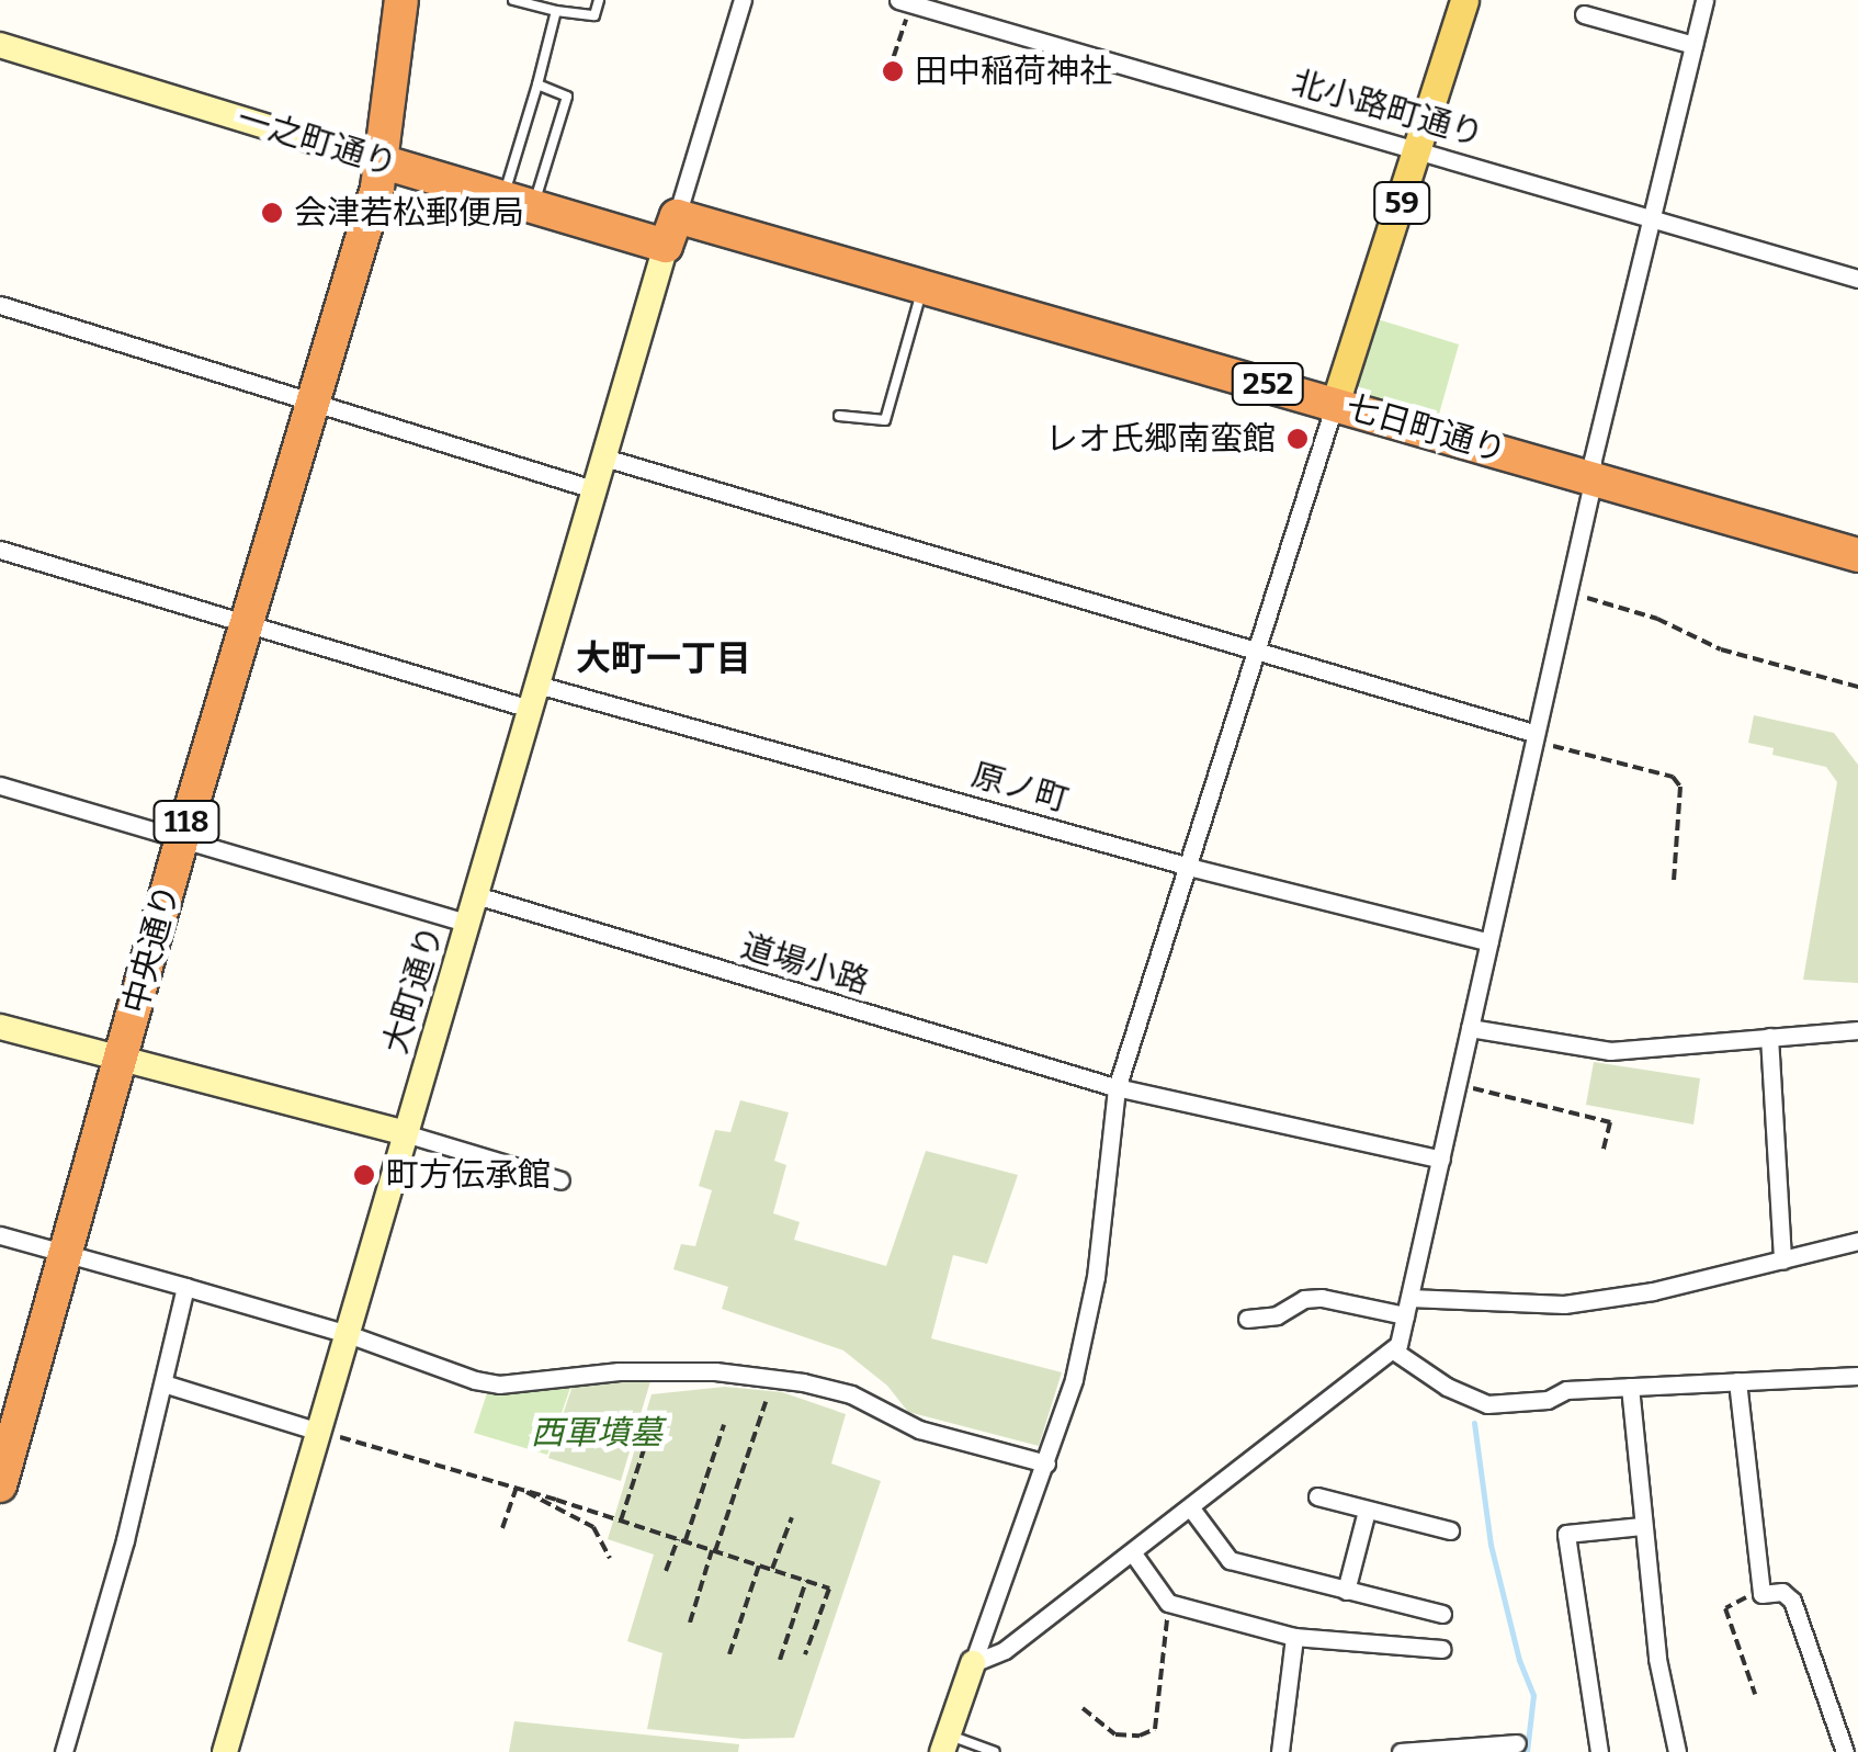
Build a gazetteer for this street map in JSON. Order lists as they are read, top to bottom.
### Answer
{
  "streets": {
    "highway": [
      "一之町通り",
      "252",
      "七日町通り",
      "118",
      "中央通り"
    ],
    "main road": ["59"],
    "street": [
      "北小路町通り",
      "原ノ町",
      "道場小路",
      "大町通り"
    ]
  },
  "crossings": [
    ["北小路町通り", "59"],
    ["一之町通り", "七日町通り"],
    ["一之町通り", "118"],
    ["一之町通り", "中央通り"],
    ["一之町通り", "大町通り"],
    ["59", "七日町通り"],
    ["七日町通り", "大町通り"],
    ["原ノ町", "中央通り"],
    ["原ノ町", "大町通り"],
    ["118", "中央通り"],
    ["道場小路", "大町通り"]
  ],
  "districts": ["大町一丁目"],
  "parks": ["西軍墳墓"],
  "places": [
    "田中稲荷神社",
    "会津若松郵便局",
    "レオ氏郷南蛮館",
    "町方伝承館"
  ]
}
